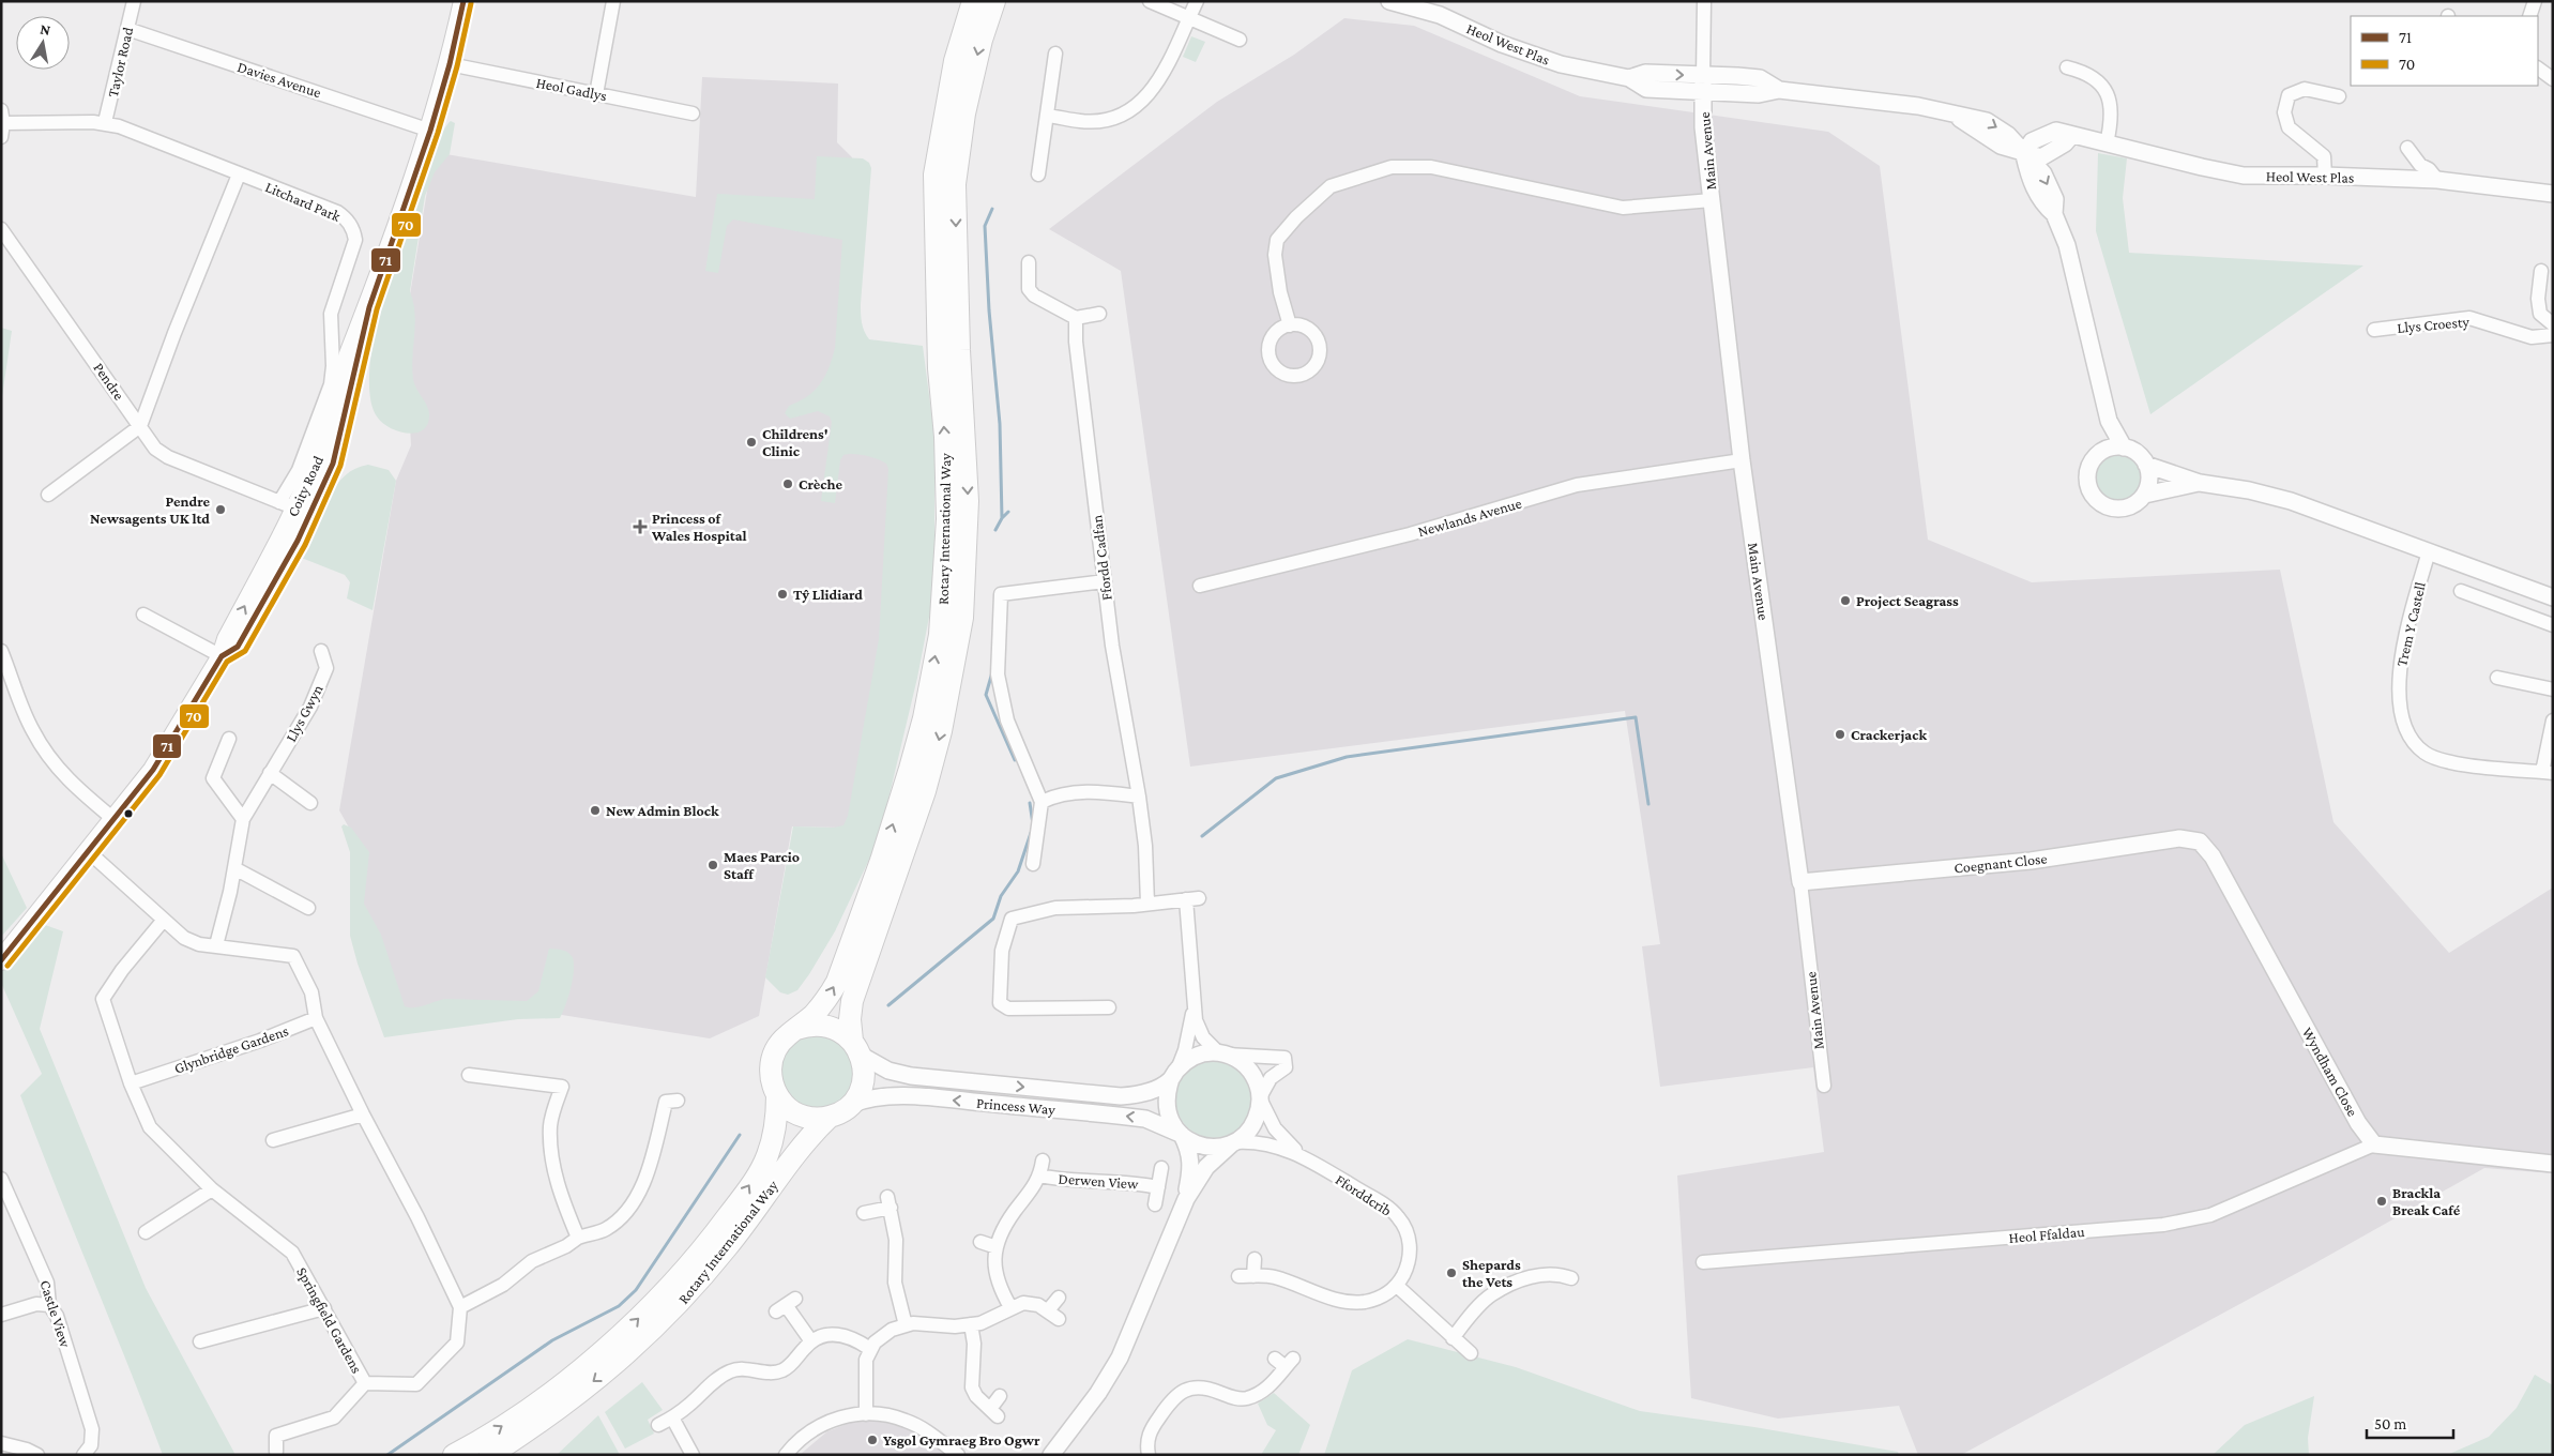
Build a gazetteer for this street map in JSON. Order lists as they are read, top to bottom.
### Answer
{
  "streets": {
    "main road": ["Coity Road", "Rotary International Way"],
    "street": [
      "Heol West Plas",
      "Taylor Road",
      "Davies Avenue",
      "Heol Gadlys",
      "Main Avenue",
      "Litchard Park",
      "Llys Croesty",
      "Pendre",
      "Newlands Avenue",
      "Ffordd Cadfan",
      "Trem Y Castell",
      "Llys Gwyn",
      "Coegnant Close",
      "Glynbridge Gardens",
      "Wyndham Close",
      "Princess Way",
      "Derwen View",
      "Fforddcrib",
      "Heol Ffaldau",
      "Castle View",
      "Springfield Gardens"
    ]
  },
  "crossings": [
    ["Heol West Plas", "Main Avenue"],
    ["Taylor Road", "Davies Avenue"],
    ["Taylor Road", "Litchard Park"],
    ["Davies Avenue", "Coity Road"],
    ["Heol Gadlys", "Coity Road"],
    ["Main Avenue", "Newlands Avenue"],
    ["Main Avenue", "Coegnant Close"],
    ["Litchard Park", "Pendre"],
    ["Litchard Park", "Coity Road"],
    ["Pendre", "Coity Road"],
    ["Rotary International Way", "Princess Way"],
    ["Coegnant Close", "Wyndham Close"],
    ["Glynbridge Gardens", "Springfield Gardens"],
    ["Wyndham Close", "Heol Ffaldau"],
    ["Princess Way", "Fforddcrib"]
  ],
  "places": {
    "other": [
      "Childrens' Clinic",
      "Crèche",
      "Pendre Newsagents UK ltd",
      "Tŷ Llidiard",
      "Project Seagrass",
      "Crackerjack",
      "New Admin Block",
      "Maes Parcio Staff",
      "Brackla Break Café",
      "Shepards the Vets",
      "Ysgol Gymraeg Bro Ogwr"
    ],
    "health": ["Princess of Wales Hospital"]
  },
  "lines": ["transit line 71", "transit line 70"],
  "legend": ["71", "70"],
  "scale_bar": "50 m",
  "north": "top"
}
